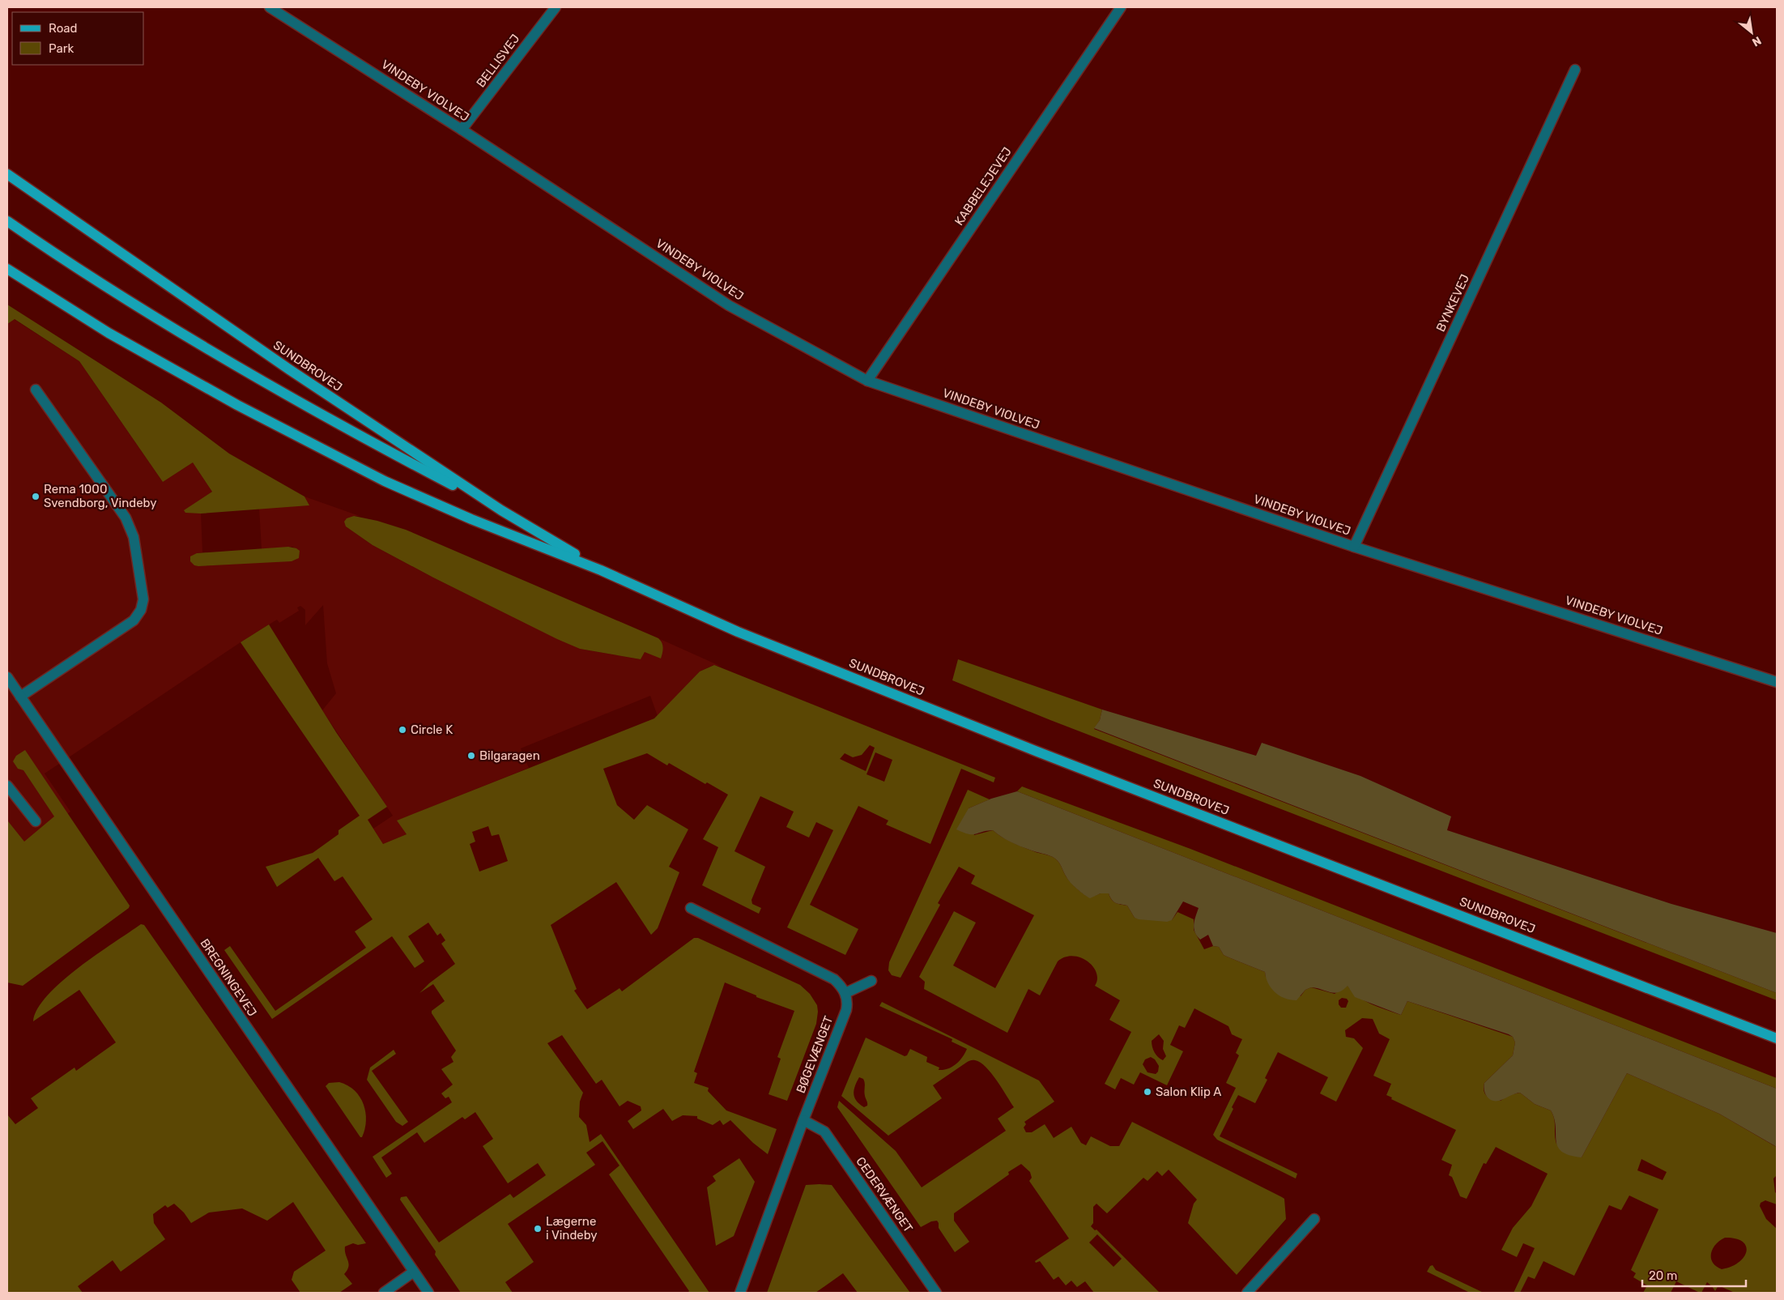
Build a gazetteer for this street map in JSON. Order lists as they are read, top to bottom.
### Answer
{
  "streets": {
    "main road": ["SUNDBROVEJ"],
    "street": [
      "BELLISVEJ",
      "VINDEBY VIOLVEJ",
      "KABBELEJEVEJ",
      "BYNKEVEJ",
      "BREGNINGEVEJ",
      "BØGEVÆNGET",
      "CEDERVÆNGET"
    ]
  },
  "crossings": [
    ["BELLISVEJ", "VINDEBY VIOLVEJ"],
    ["VINDEBY VIOLVEJ", "KABBELEJEVEJ"],
    ["VINDEBY VIOLVEJ", "BYNKEVEJ"],
    ["BØGEVÆNGET", "CEDERVÆNGET"]
  ],
  "places": [
    "Rema 1000 Svendborg, Vindeby",
    "Circle K",
    "Bilgaragen",
    "Salon Klip A",
    "Lægerne i Vindeby"
  ],
  "legend": ["Road", "Park"],
  "scale_bar": "20 m",
  "north": "bottom right"
}
